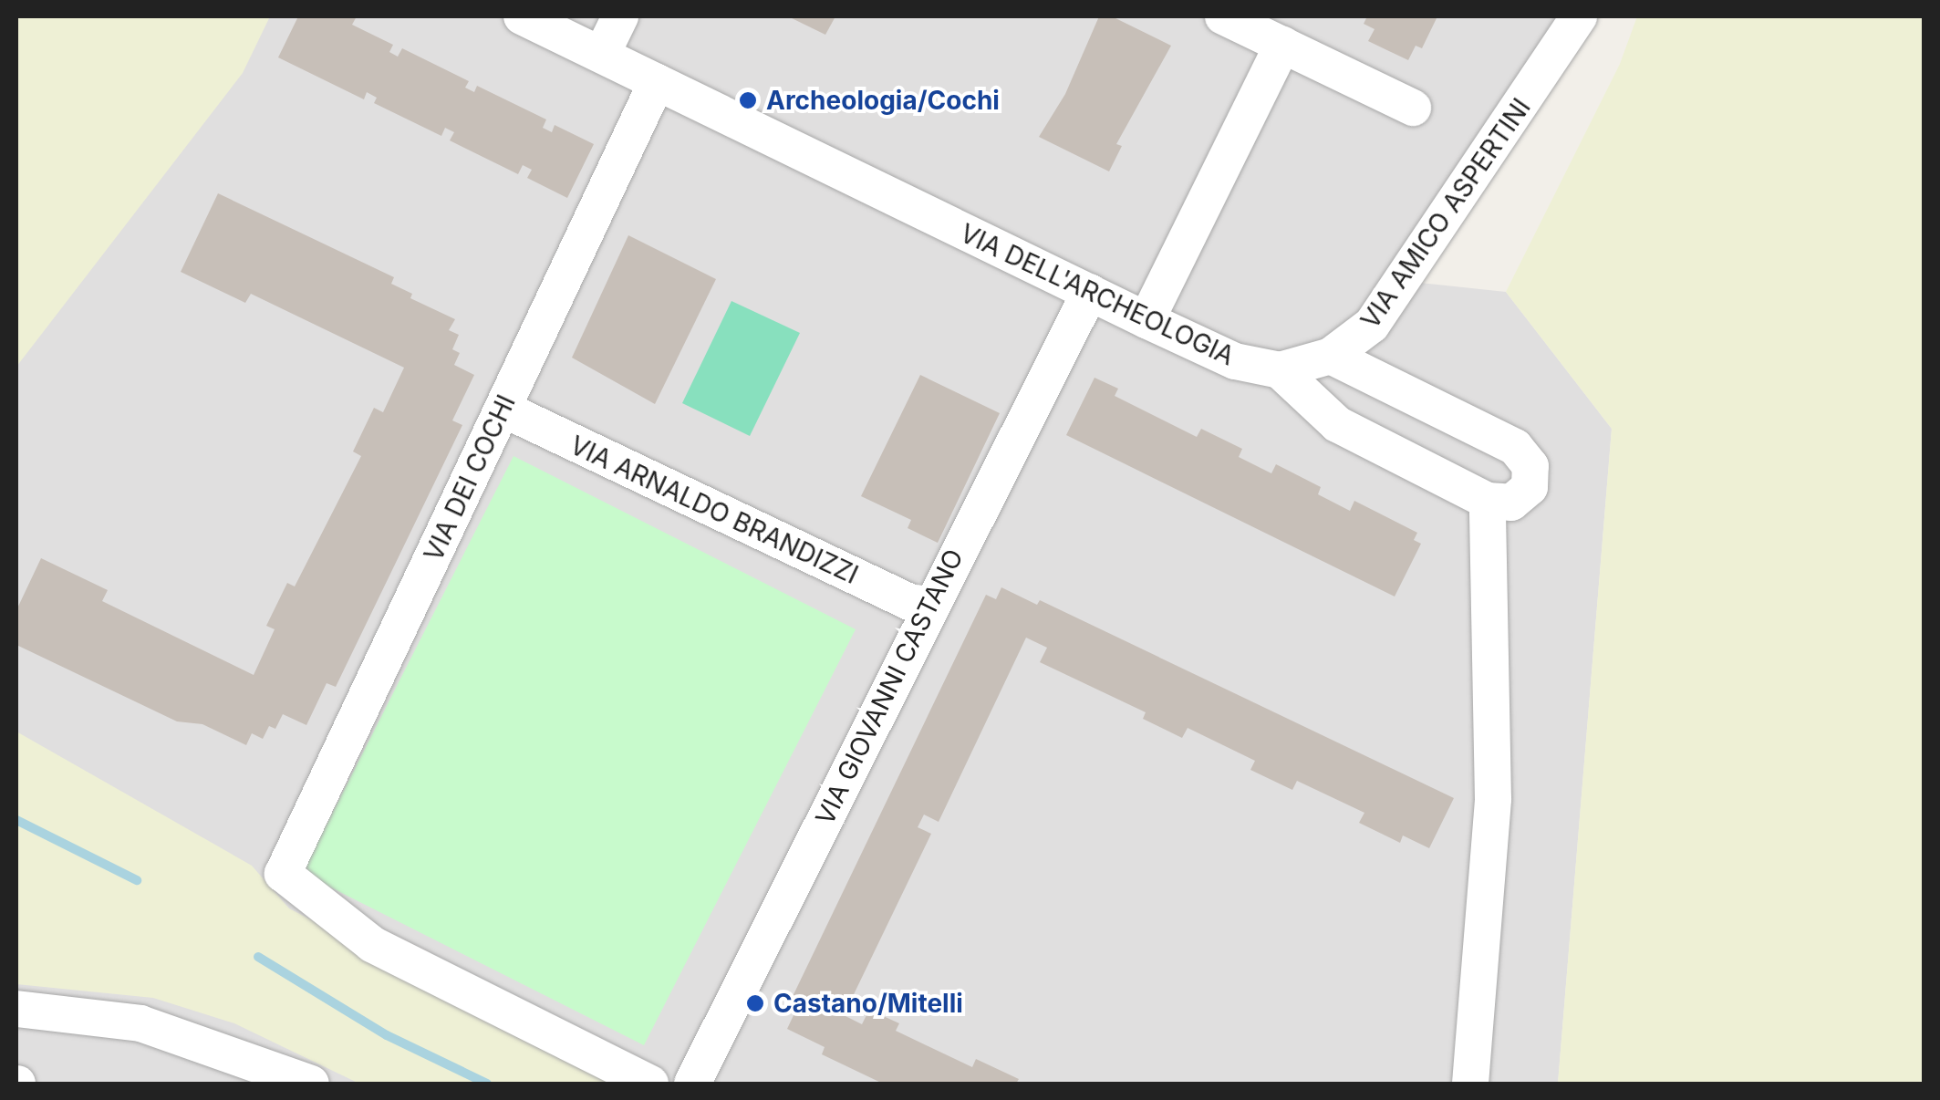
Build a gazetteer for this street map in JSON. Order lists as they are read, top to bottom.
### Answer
{
  "streets": {
    "street": [
      "VIA AMICO ASPERTINI",
      "VIA DELL'ARCHEOLOGIA",
      "VIA DEI COCHI",
      "VIA ARNALDO BRANDIZZI",
      "VIA GIOVANNI CASTANO"
    ]
  },
  "crossings": [
    ["VIA AMICO ASPERTINI", "VIA DELL'ARCHEOLOGIA"],
    ["VIA DELL'ARCHEOLOGIA", "VIA DEI COCHI"],
    ["VIA DELL'ARCHEOLOGIA", "VIA GIOVANNI CASTANO"],
    ["VIA DEI COCHI", "VIA ARNALDO BRANDIZZI"],
    ["VIA ARNALDO BRANDIZZI", "VIA GIOVANNI CASTANO"]
  ],
  "places": ["Archeologia/Cochi", "Castano/Mitelli"]
}
